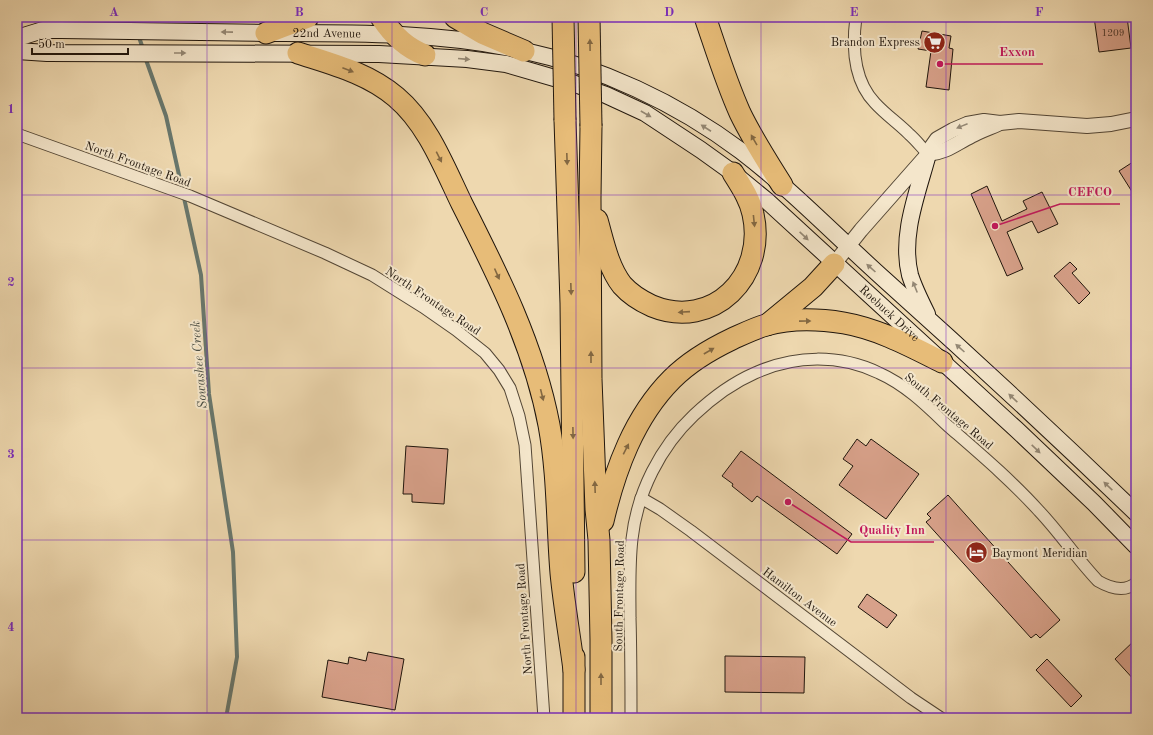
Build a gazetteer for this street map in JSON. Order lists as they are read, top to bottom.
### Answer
{
  "streets": {
    "main road": ["22nd Avenue", "Roebuck Drive"],
    "street": ["North Frontage Road", "South Frontage Road", "Hamilton Avenue"]
  },
  "crossings": [
    ["22nd Avenue", "Roebuck Drive"],
    ["South Frontage Road", "Hamilton Avenue"]
  ],
  "water": ["Sowashee Creek"],
  "places": {
    "supermarket": ["Brandon Express"],
    "other": ["Exxon", "CEFCO", "Quality Inn"],
    "hotel": ["Baymont Meridian"]
  },
  "house_numbers": ["1209"],
  "scale_bar": "50 m",
  "grid": {
    "columns": [
      "A",
      "B",
      "C",
      "D",
      "E",
      "F"
    ],
    "rows": [
      "1",
      "2",
      "3",
      "4"
    ]
  }
}
